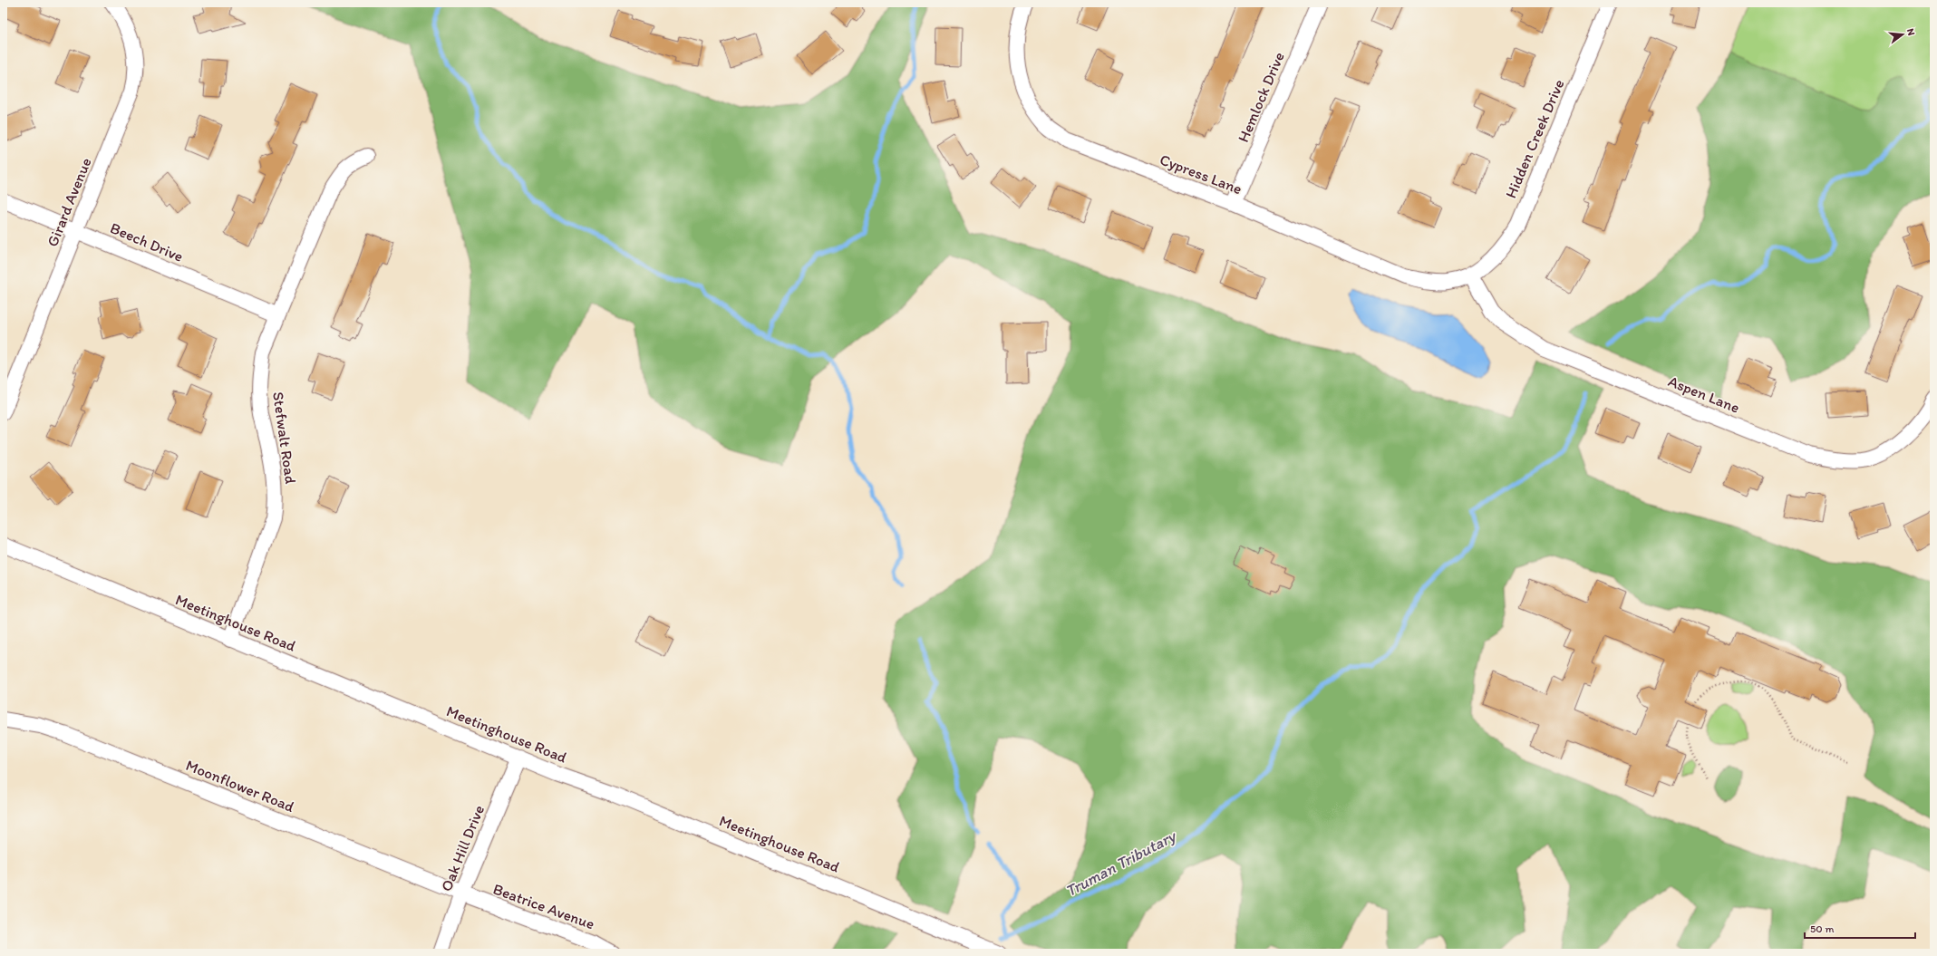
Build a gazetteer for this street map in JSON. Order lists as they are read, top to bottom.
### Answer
{
  "streets": {
    "street": [
      "Hemlock Drive",
      "Hidden Creek Drive",
      "Cypress Lane",
      "Girard Avenue",
      "Beech Drive",
      "Aspen Lane",
      "Stefwalt Road",
      "Meetinghouse Road",
      "Moonflower Road",
      "Oak Hill Drive",
      "Beatrice Avenue"
    ]
  },
  "crossings": [
    ["Hemlock Drive", "Cypress Lane"],
    ["Hidden Creek Drive", "Cypress Lane"],
    ["Hidden Creek Drive", "Aspen Lane"],
    ["Cypress Lane", "Aspen Lane"],
    ["Girard Avenue", "Beech Drive"],
    ["Beech Drive", "Stefwalt Road"],
    ["Stefwalt Road", "Meetinghouse Road"],
    ["Meetinghouse Road", "Oak Hill Drive"],
    ["Moonflower Road", "Oak Hill Drive"],
    ["Moonflower Road", "Beatrice Avenue"],
    ["Oak Hill Drive", "Beatrice Avenue"]
  ],
  "water": ["Truman Tributary"],
  "scale_bar": "50 m",
  "north": "right"
}
